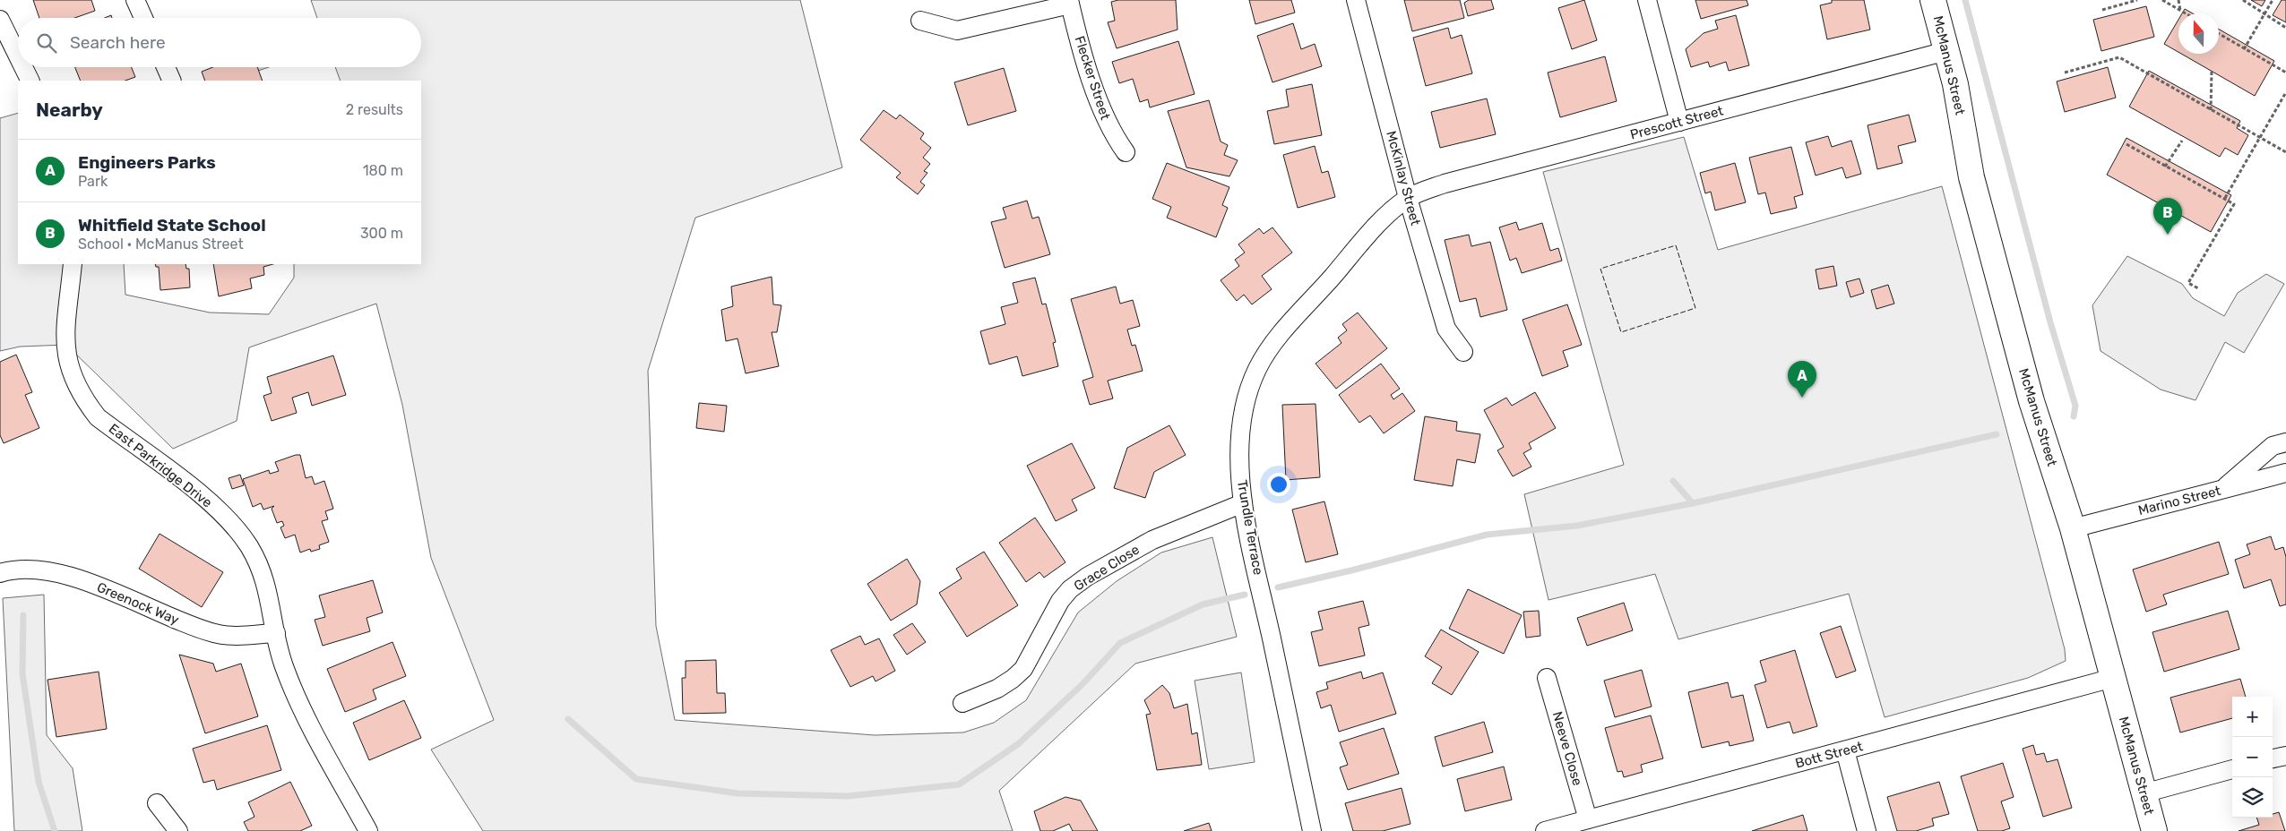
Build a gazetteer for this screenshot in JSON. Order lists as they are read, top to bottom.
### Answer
{
  "streets": {
    "street": [
      "McManus Street",
      "Flecker Street",
      "Prescott Street",
      "McKinlay Street",
      "East Parkridge Drive",
      "Marino Street",
      "Trundle Terrace",
      "Grace Close",
      "Greenock Way",
      "Neeve Close",
      "Bott Street"
    ]
  },
  "crossings": [
    ["McManus Street", "Prescott Street"],
    ["McManus Street", "Marino Street"],
    ["McManus Street", "Bott Street"],
    ["Prescott Street", "McKinlay Street"],
    ["Prescott Street", "Trundle Terrace"],
    ["McKinlay Street", "Trundle Terrace"],
    ["East Parkridge Drive", "Greenock Way"],
    ["Trundle Terrace", "Grace Close"],
    ["Neeve Close", "Bott Street"]
  ],
  "north": "top",
  "page": {
    "search": "Search here",
    "heading": ["Nearby", "2 results"],
    "list": [
      {
        "mark": "A",
        "name": "Engineers Parks",
        "note": "Park",
        "value": "180 m"
      },
      {
        "mark": "B",
        "name": "Whitfield State School",
        "note": "School · McManus Street",
        "value": "300 m"
      }
    ],
    "pins": ["B", "A"],
    "map_buttons": ["+", "−"]
  }
}
